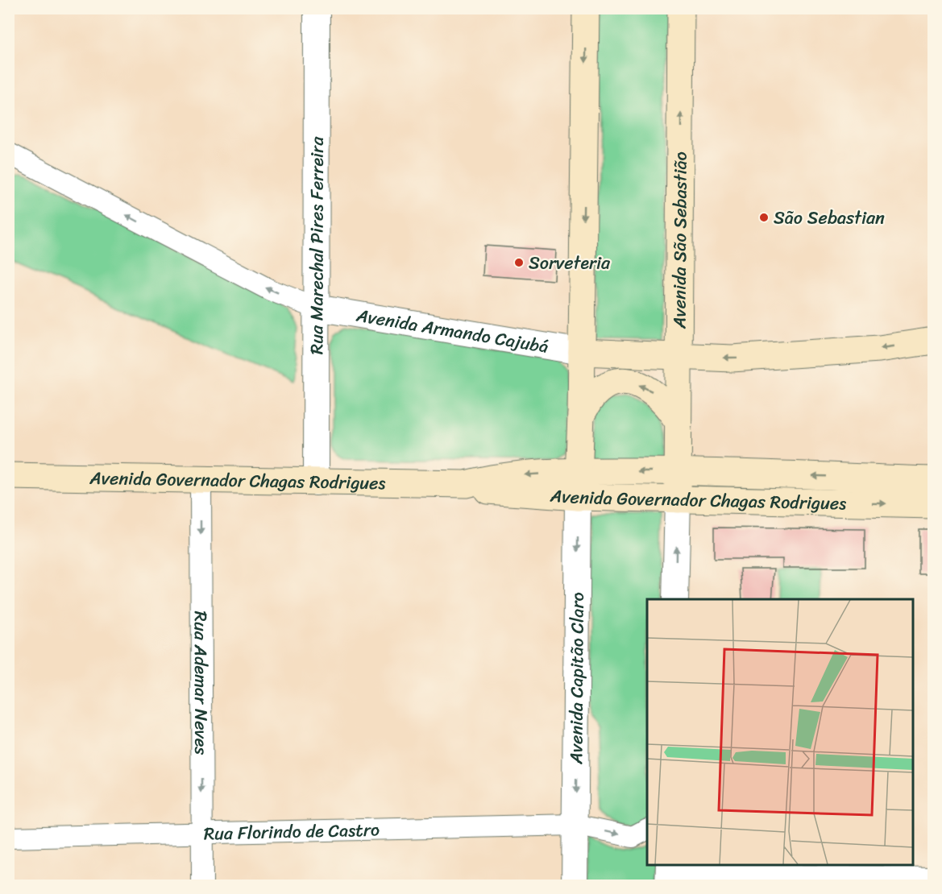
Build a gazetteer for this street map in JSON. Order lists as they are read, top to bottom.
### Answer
{
  "streets": {
    "main road": [
      "Avenida São Sebastião",
      "Avenida Armando Cajubá",
      "Avenida Governador Chagas Rodrigues",
      "Avenida Capitão Claro"
    ],
    "street": ["Rua Marechal Pires Ferreira", "Rua Ademar Neves", "Rua Florindo de Castro"]
  },
  "crossings": [
    ["Avenida São Sebastião", "Avenida Armando Cajubá"],
    ["Avenida São Sebastião", "Avenida Governador Chagas Rodrigues"],
    ["Avenida São Sebastião", "Avenida Capitão Claro"],
    ["Rua Marechal Pires Ferreira", "Avenida Armando Cajubá"],
    ["Rua Marechal Pires Ferreira", "Avenida Governador Chagas Rodrigues"],
    ["Avenida Governador Chagas Rodrigues", "Avenida Capitão Claro"],
    ["Avenida Governador Chagas Rodrigues", "Rua Ademar Neves"],
    ["Avenida Capitão Claro", "Rua Florindo de Castro"],
    ["Rua Ademar Neves", "Rua Florindo de Castro"]
  ],
  "one_way": ["Avenida Armando Cajubá", "Avenida Capitão Claro", "Rua Ademar Neves"],
  "places": ["São Sebastian", "Sorveteria"]
}
